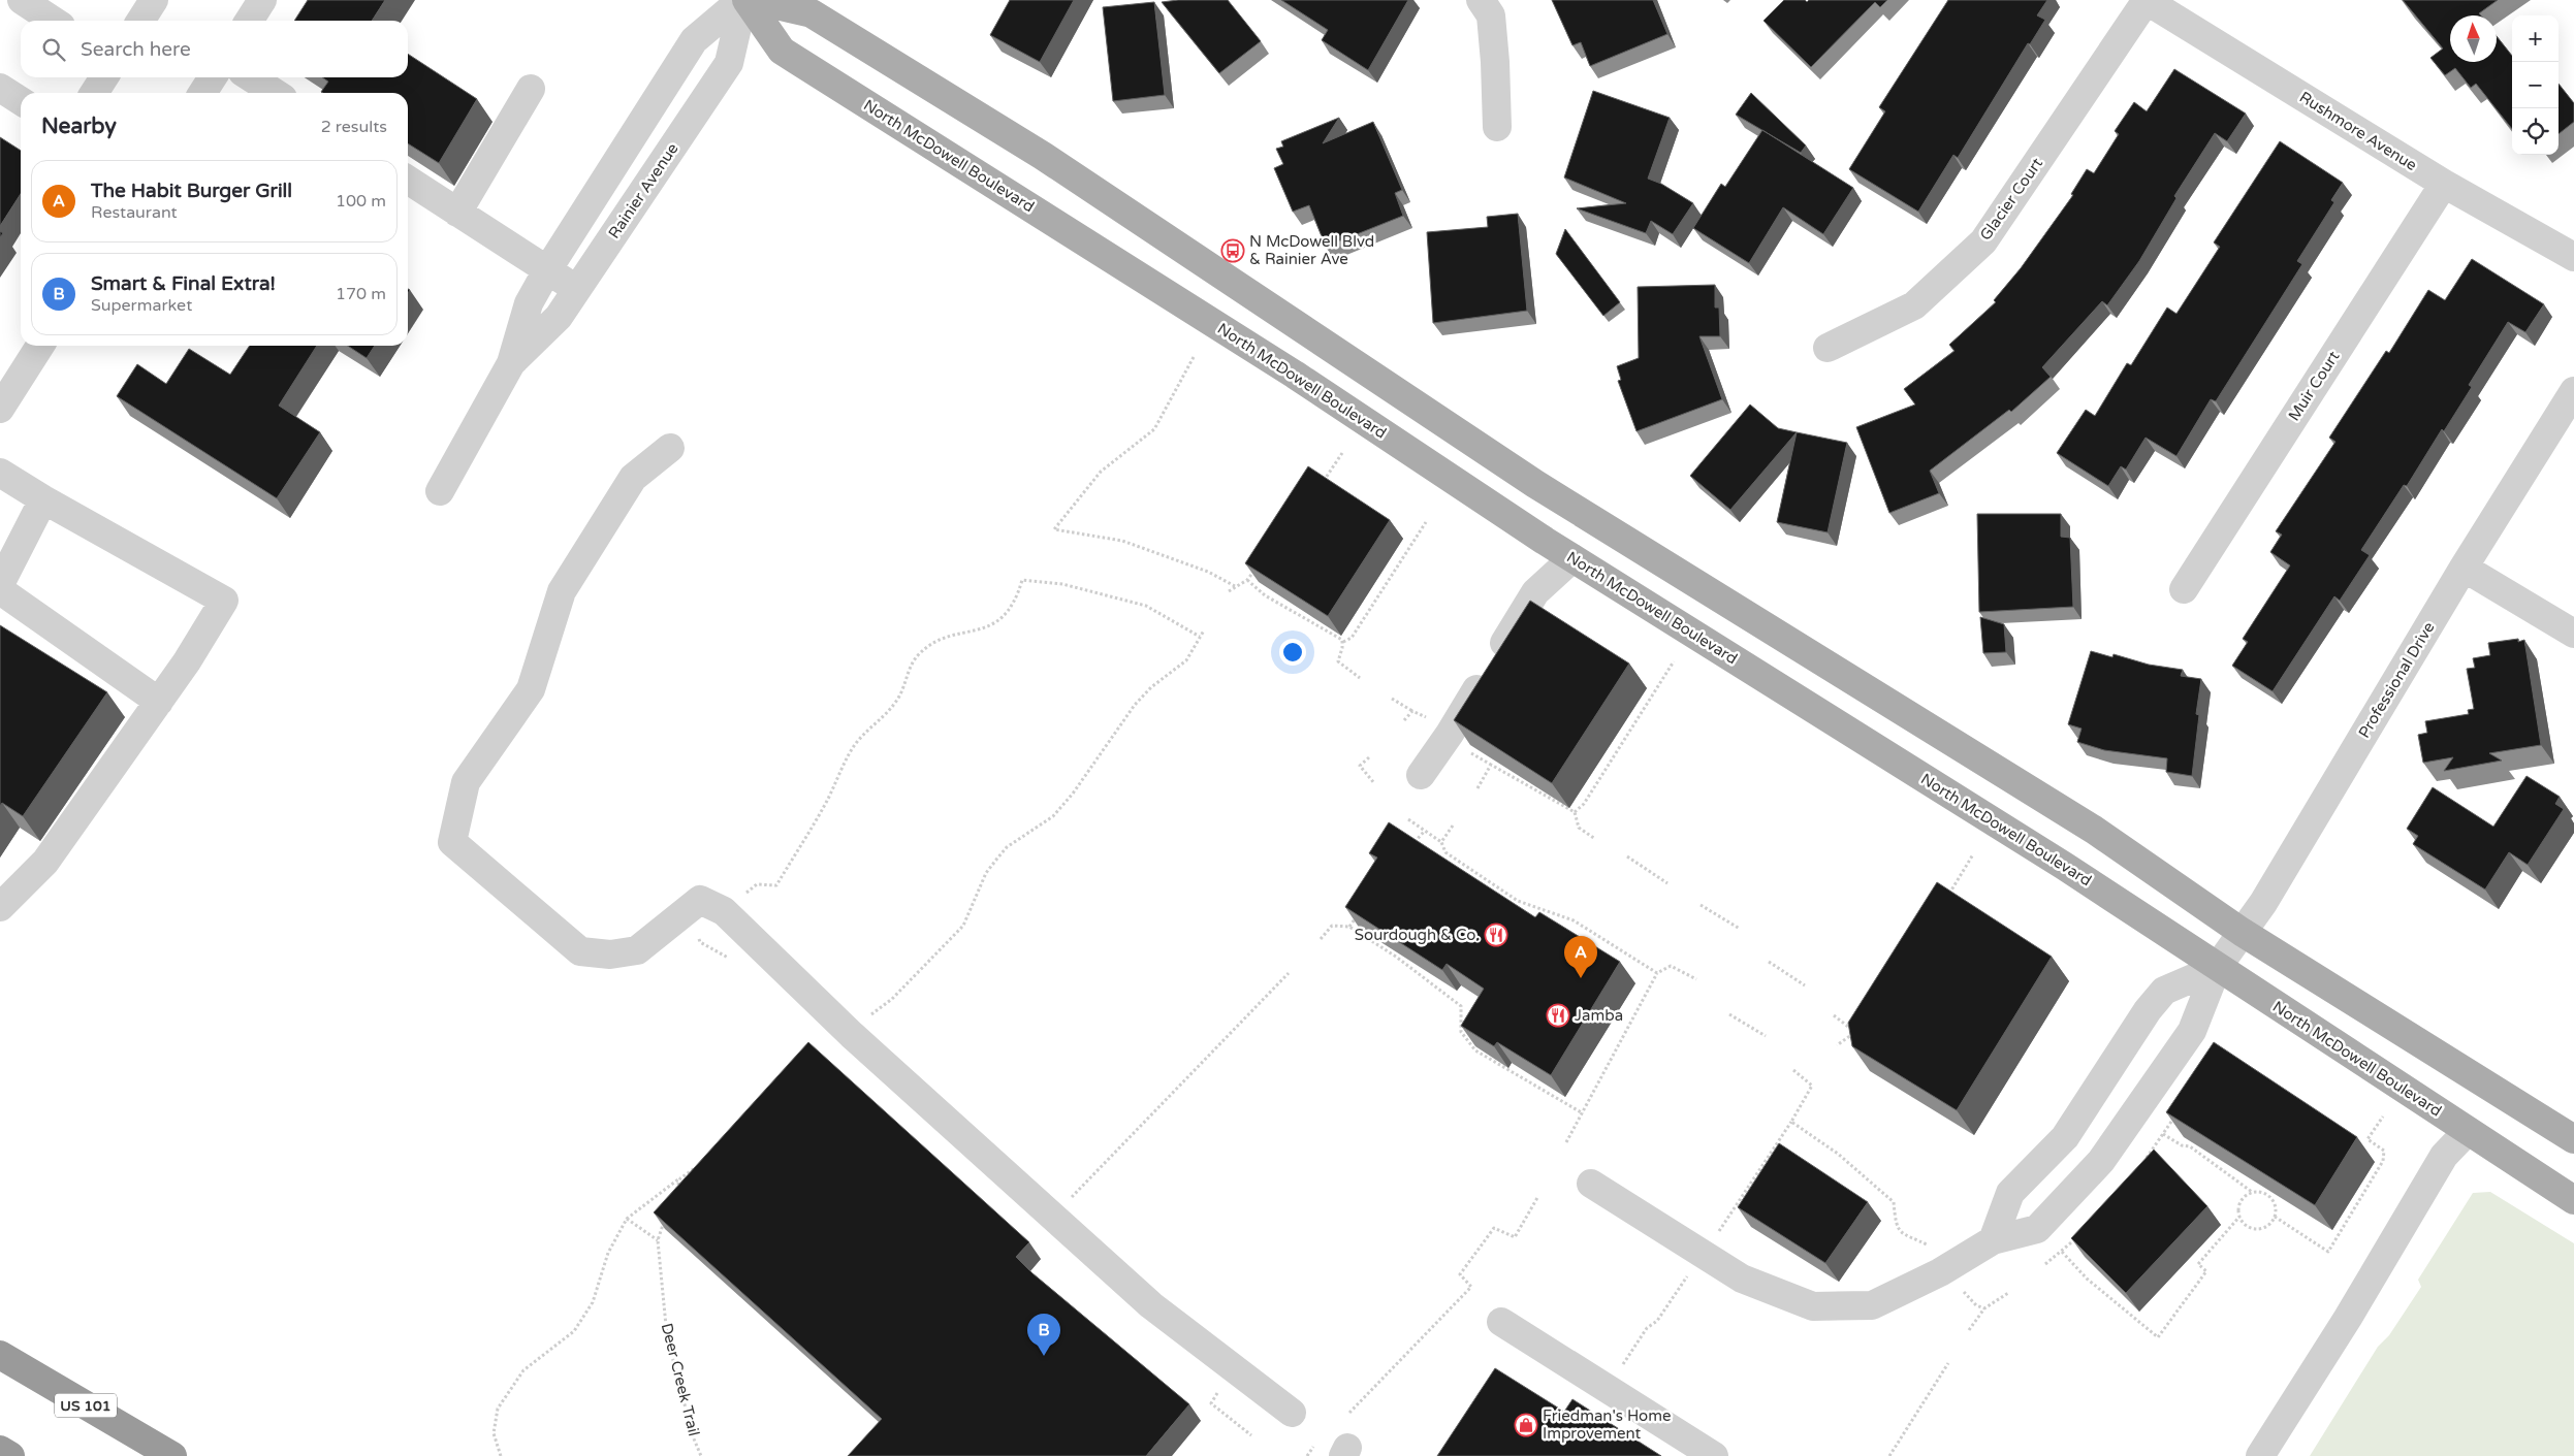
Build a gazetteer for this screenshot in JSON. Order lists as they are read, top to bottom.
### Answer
{
  "streets": {
    "highway": ["US 101"],
    "main road": ["North McDowell Boulevard"],
    "street": [
      "Rushmore Avenue",
      "Rainier Avenue",
      "Glacier Court",
      "Muir Court",
      "Professional Drive"
    ],
    "path": ["Deer Creek Trail"]
  },
  "crossings": [
    ["Rushmore Avenue", "Glacier Court"],
    ["Rushmore Avenue", "Muir Court"],
    ["North McDowell Boulevard", "Rainier Avenue"],
    ["North McDowell Boulevard", "Professional Drive"]
  ],
  "places": {
    "bus stop": ["N McDowell Blvd & Rainier Ave"],
    "restaurant": ["Sourdough & Co.", "Jamba"],
    "shop": ["Friedman's Home Improvement"]
  },
  "north": "top",
  "page": {
    "map_buttons": ["+", "−"],
    "search": "Search here",
    "heading": ["Nearby", "2 results"],
    "list": [
      {
        "mark": "A",
        "name": "The Habit Burger Grill",
        "note": "Restaurant",
        "value": "100 m"
      },
      {
        "mark": "B",
        "name": "Smart & Final Extra!",
        "note": "Supermarket",
        "value": "170 m"
      }
    ],
    "pins": ["A", "B"]
  }
}
